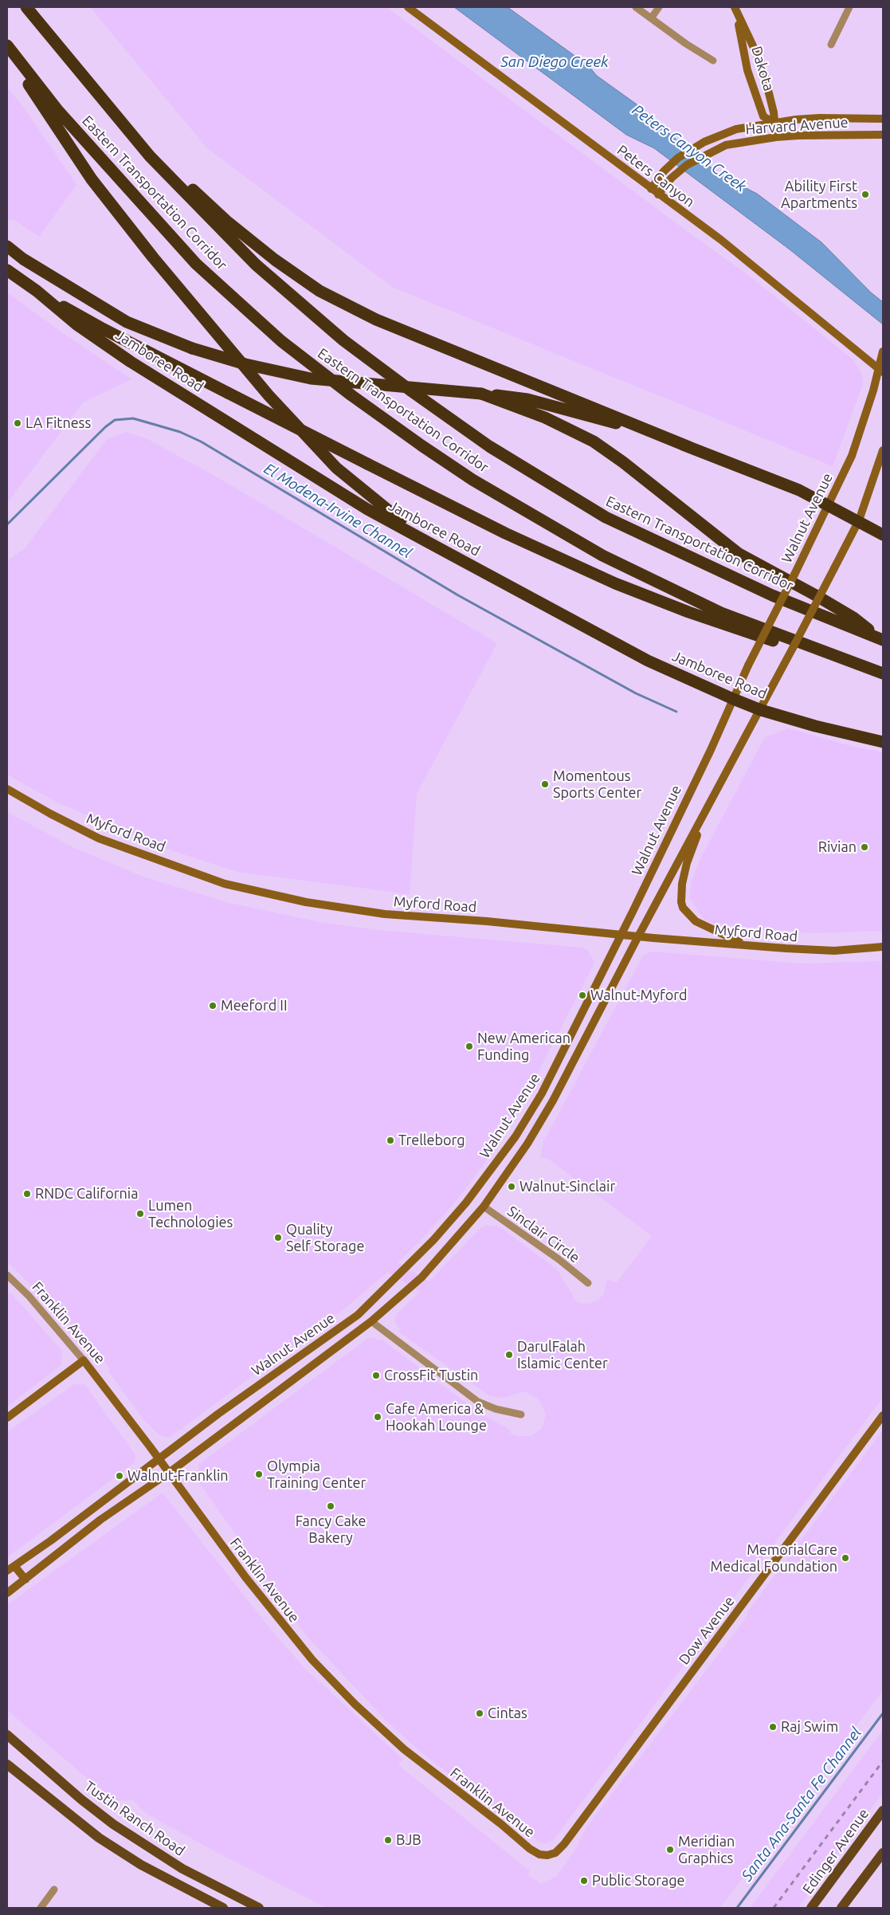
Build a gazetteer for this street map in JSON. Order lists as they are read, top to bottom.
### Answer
{
  "streets": {
    "highway": ["Eastern Transportation Corridor", "Jamboree Road"],
    "main road": ["Tustin Ranch Road", "Edinger Avenue"],
    "street": [
      "Dakota",
      "Harvard Avenue",
      "Peters Canyon",
      "Walnut Avenue",
      "Myford Road",
      "Sinclair Circle",
      "Franklin Avenue",
      "Dow Avenue"
    ]
  },
  "crossings": [
    ["Dakota", "Harvard Avenue"],
    ["Harvard Avenue", "Peters Canyon"],
    ["Peters Canyon", "Walnut Avenue"],
    ["Jamboree Road", "Walnut Avenue"],
    ["Walnut Avenue", "Myford Road"],
    ["Walnut Avenue", "Sinclair Circle"],
    ["Walnut Avenue", "Franklin Avenue"],
    ["Franklin Avenue", "Dow Avenue"]
  ],
  "water": [
    "San Diego Creek",
    "Peters Canyon Creek",
    "El Modena-Irvine Channel",
    "Santa Ana-Santa Fe Channel"
  ],
  "places": [
    "Ability First Apartments",
    "LA Fitness",
    "Momentous Sports Center",
    "Rivian",
    "Walnut-Myford",
    "Meeford II",
    "New American Funding",
    "Trelleborg",
    "Walnut-Sinclair",
    "RNDC California",
    "Lumen Technologies",
    "Quality Self Storage",
    "DarulFalah Islamic Center",
    "CrossFit Tustin",
    "Cafe America & Hookah Lounge",
    "Olympia Training Center",
    "Walnut-Franklin",
    "Fancy Cake Bakery",
    "MemorialCare Medical Foundation",
    "Cintas",
    "Raj Swim",
    "BJB",
    "Meridian Graphics",
    "Public Storage"
  ]
}
